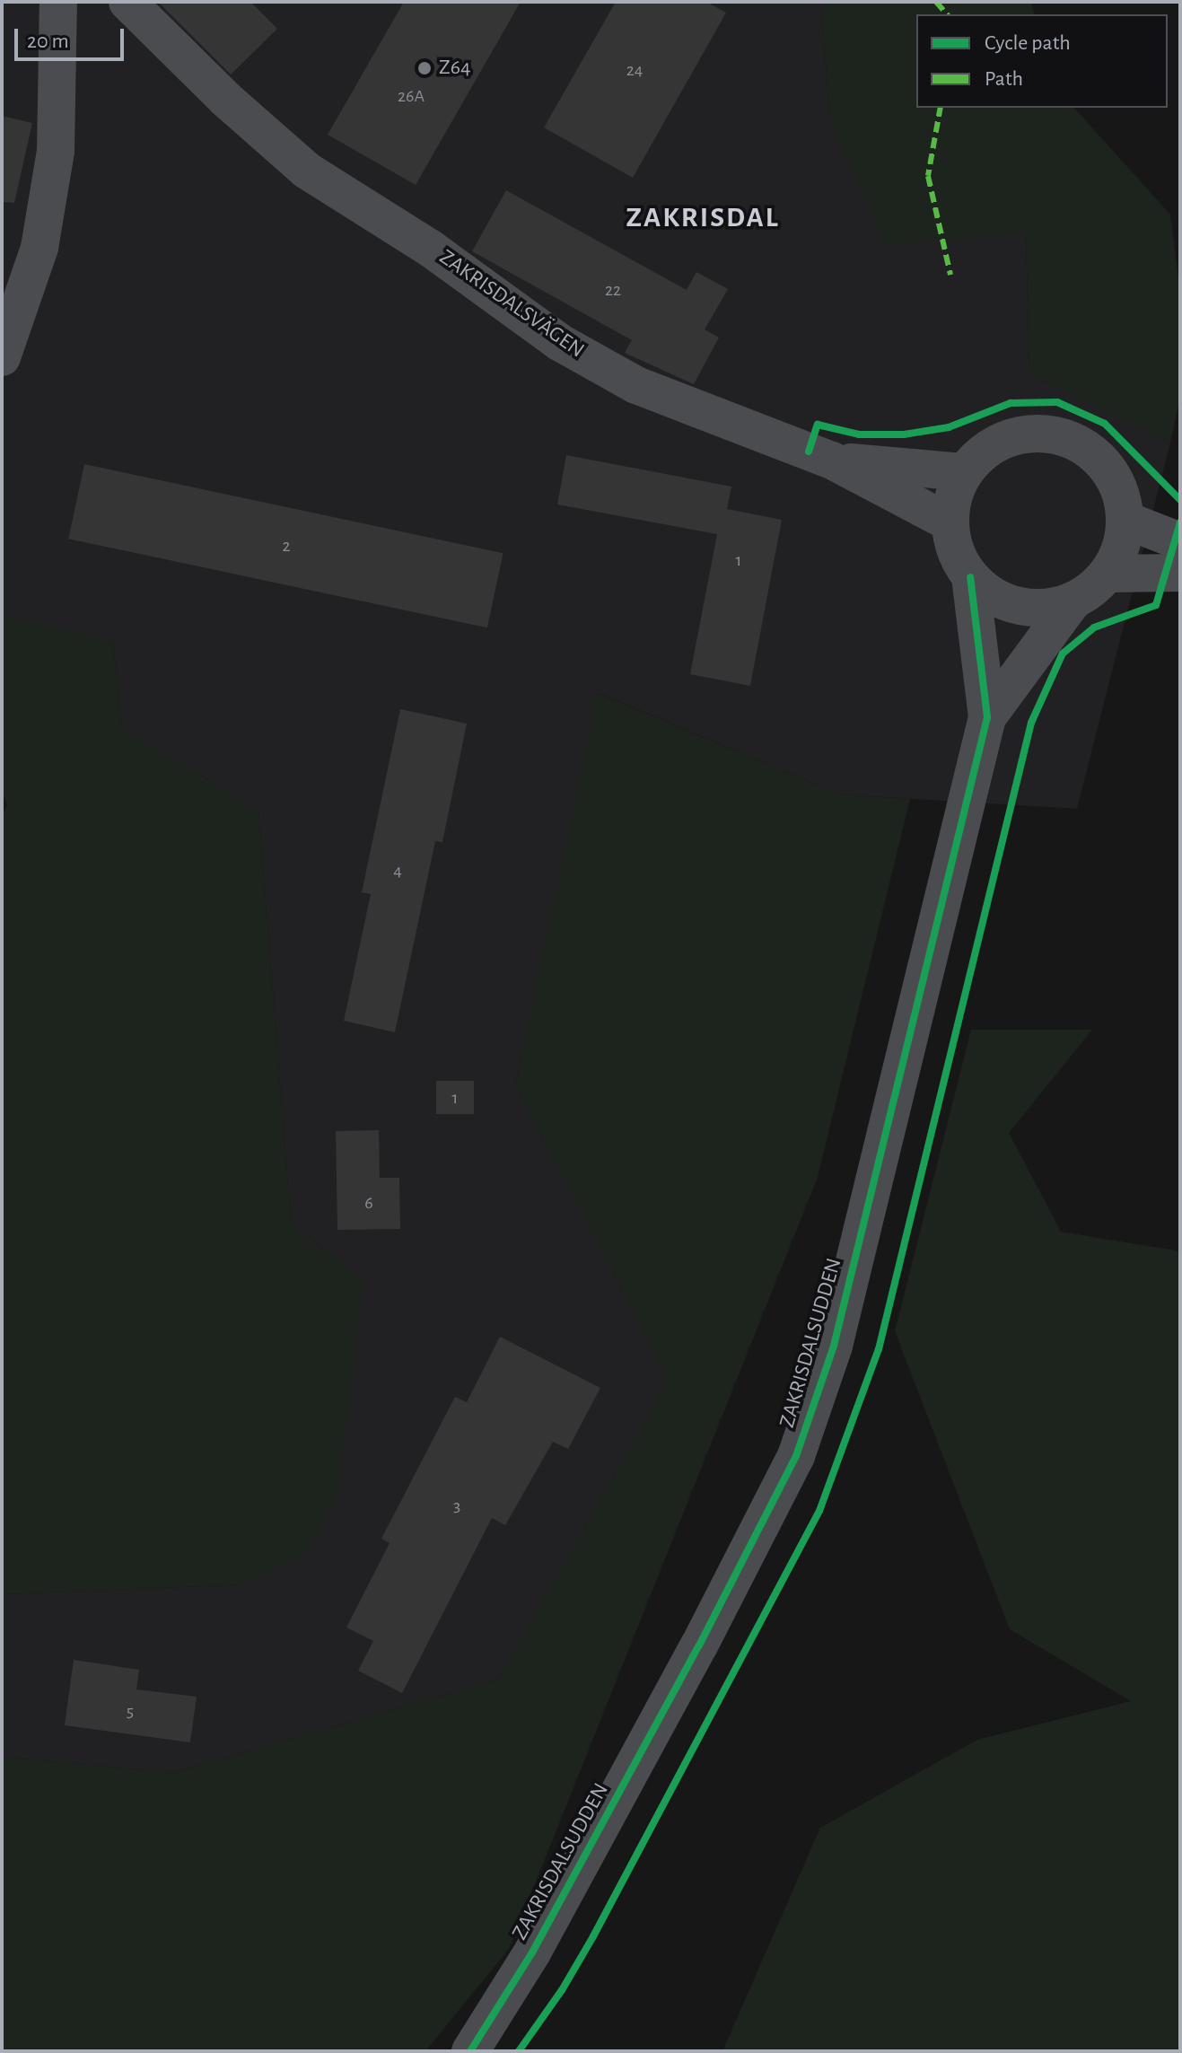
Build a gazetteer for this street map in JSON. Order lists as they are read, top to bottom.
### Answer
{
  "streets": {
    "street": ["ZAKRISDALSVÄGEN", "ZAKRISDALSUDDEN"]
  },
  "crossings": [
    ["ZAKRISDALSVÄGEN", "ZAKRISDALSUDDEN"]
  ],
  "districts": ["ZAKRISDAL"],
  "places": ["Z64"],
  "house_numbers": [
    "24",
    "26A",
    "22",
    "2",
    "1",
    "4",
    "1",
    "6",
    "3",
    "5"
  ],
  "legend": ["Cycle path", "Path"],
  "scale_bar": "20 m"
}
